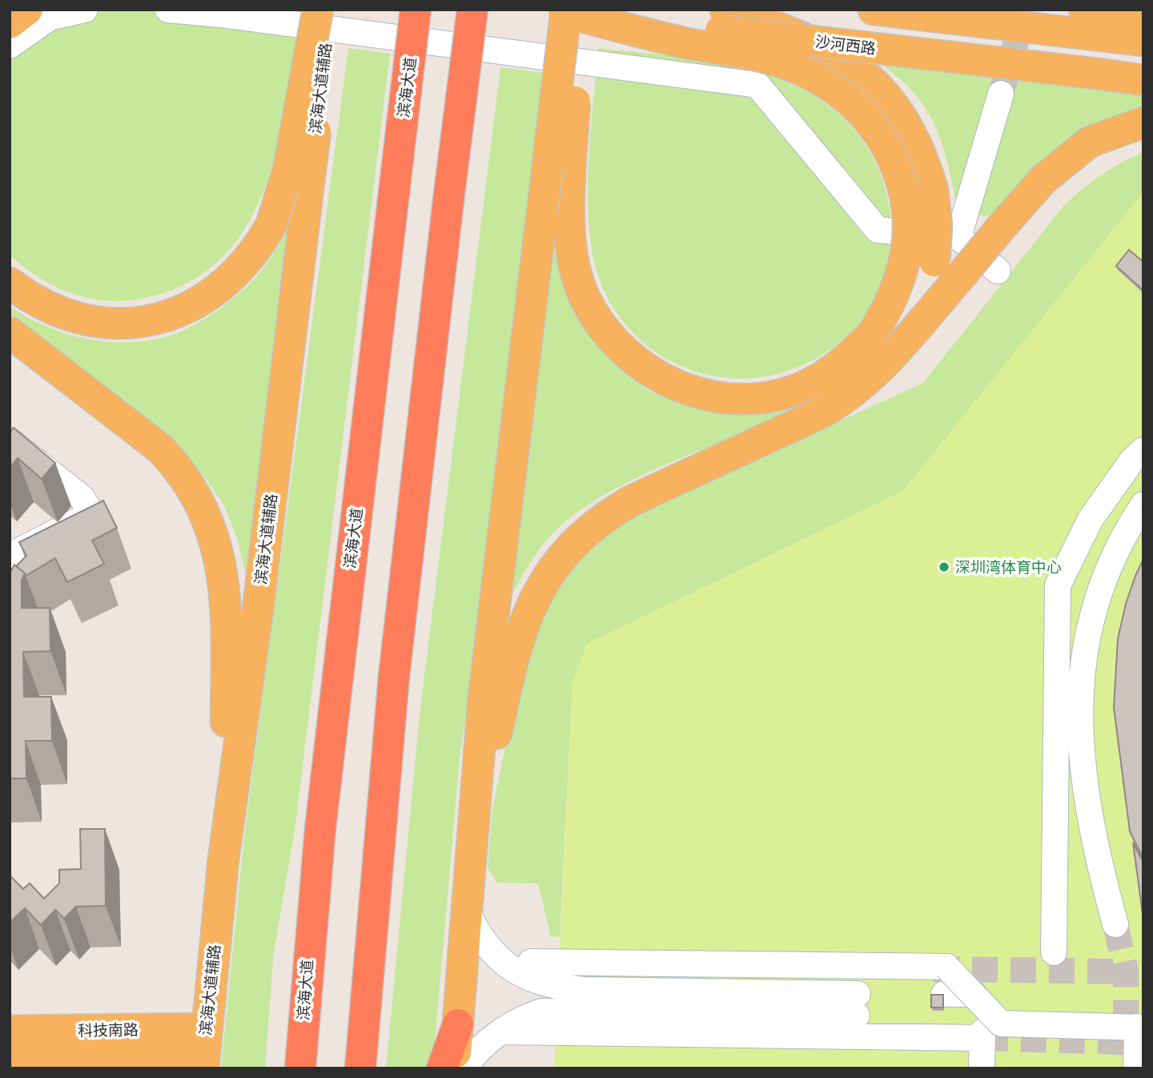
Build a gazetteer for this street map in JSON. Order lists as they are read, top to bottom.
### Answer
{
  "streets": {
    "highway": ["滨海大道"],
    "main road": ["沙河西路", "滨海大道辅路", "科技南路"]
  },
  "crossings": [
    ["滨海大道辅路", "科技南路"]
  ],
  "places": ["深圳湾体育中心"]
}
